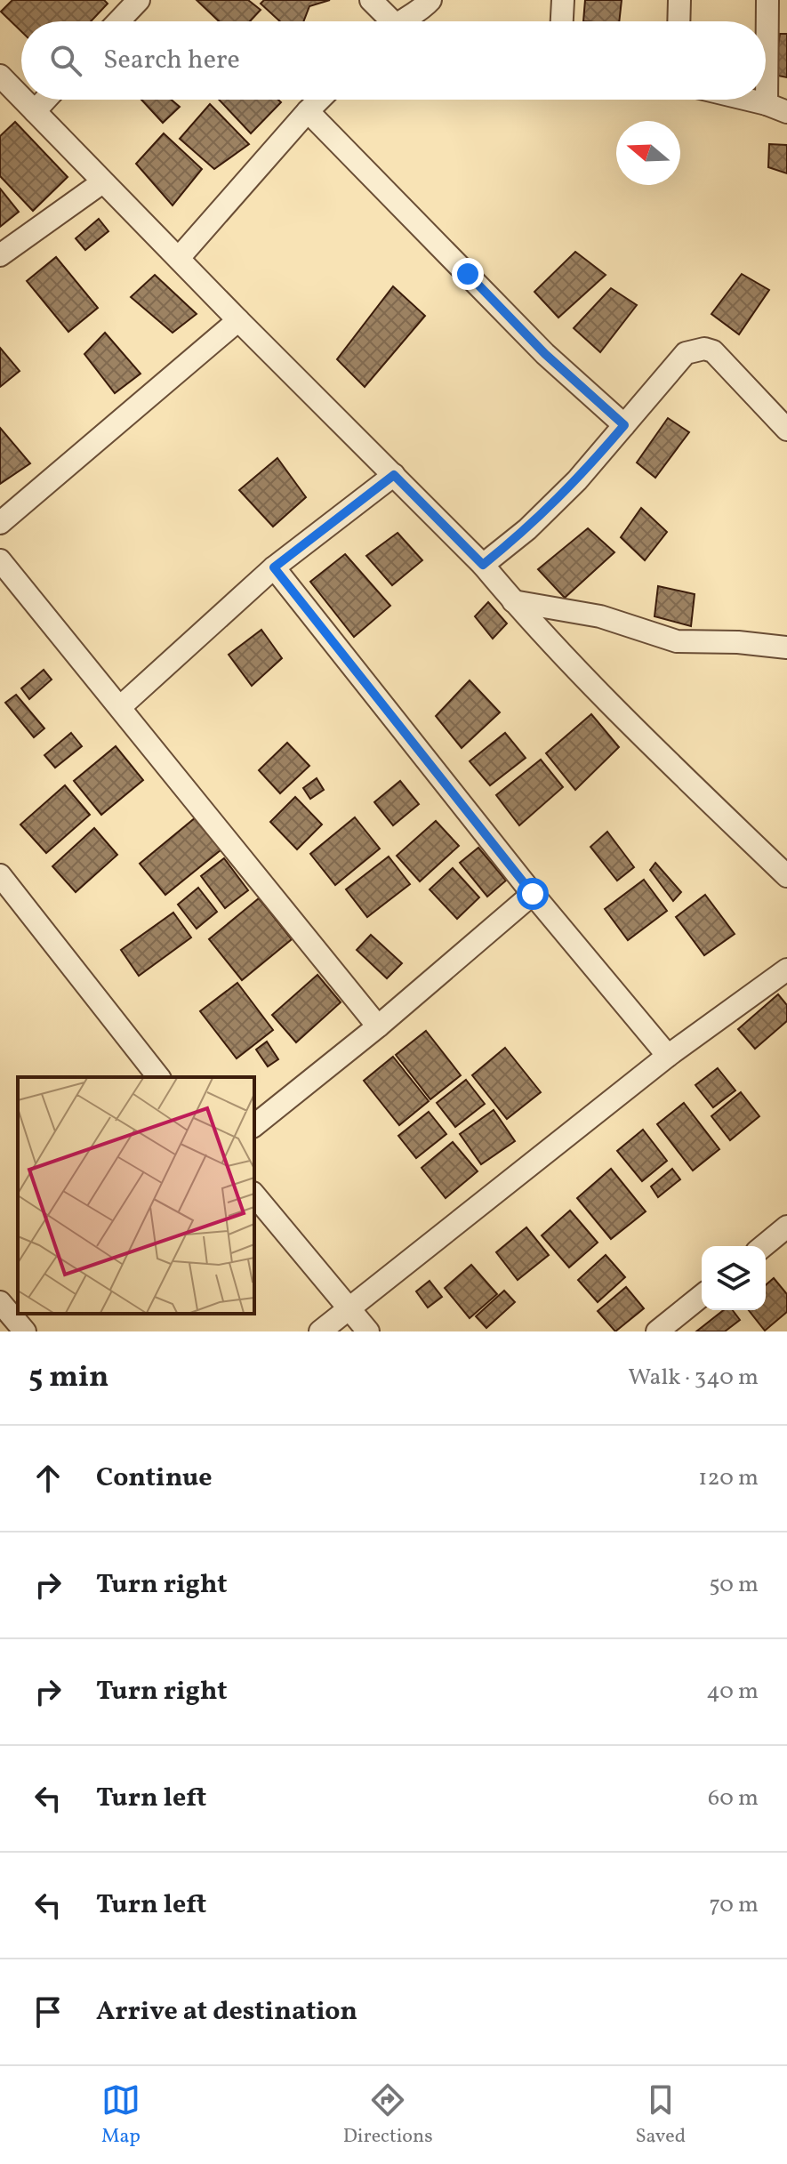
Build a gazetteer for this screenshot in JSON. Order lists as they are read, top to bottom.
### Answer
{
  "north": "left",
  "page": {
    "search": "Search here",
    "heading": ["5 min", "Walk · 340 m"],
    "list": [
      ["Continue", "120 m"],
      ["Turn right", "50 m"],
      ["Turn right", "40 m"],
      ["Turn left", "60 m"],
      ["Turn left", "70 m"],
      "Arrive at destination"
    ],
    "nav": ["Map", "Directions", "Saved"]
  }
}
